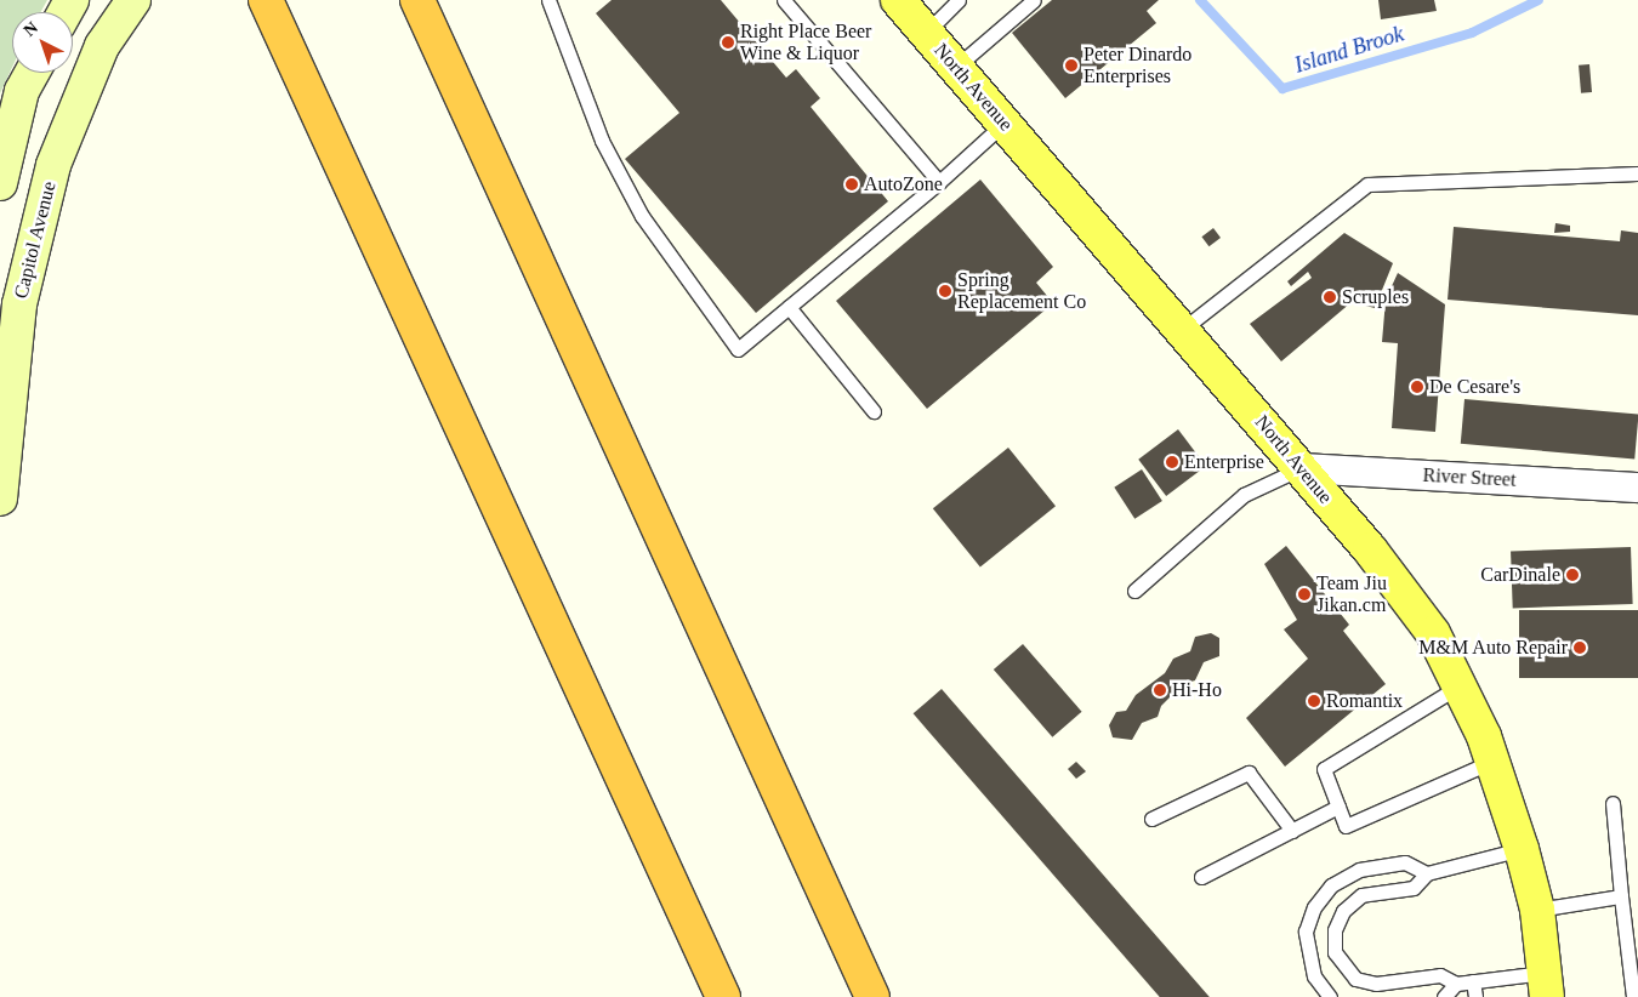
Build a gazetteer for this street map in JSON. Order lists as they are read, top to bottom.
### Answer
{
  "streets": {
    "main road": ["North Avenue", "Capitol Avenue"],
    "street": ["River Street"]
  },
  "crossings": [
    ["North Avenue", "River Street"]
  ],
  "water": ["Island Brook"],
  "places": [
    "Right Place Beer Wine & Liquor",
    "Peter Dinardo Enterprises",
    "AutoZone",
    "Spring Replacement Co",
    "Scruples",
    "De Cesare's",
    "Enterprise",
    "CarDinale",
    "Team Jiu Jikan.cm",
    "M&M Auto Repair",
    "Hi-Ho",
    "Romantix"
  ],
  "north": "top left"
}
